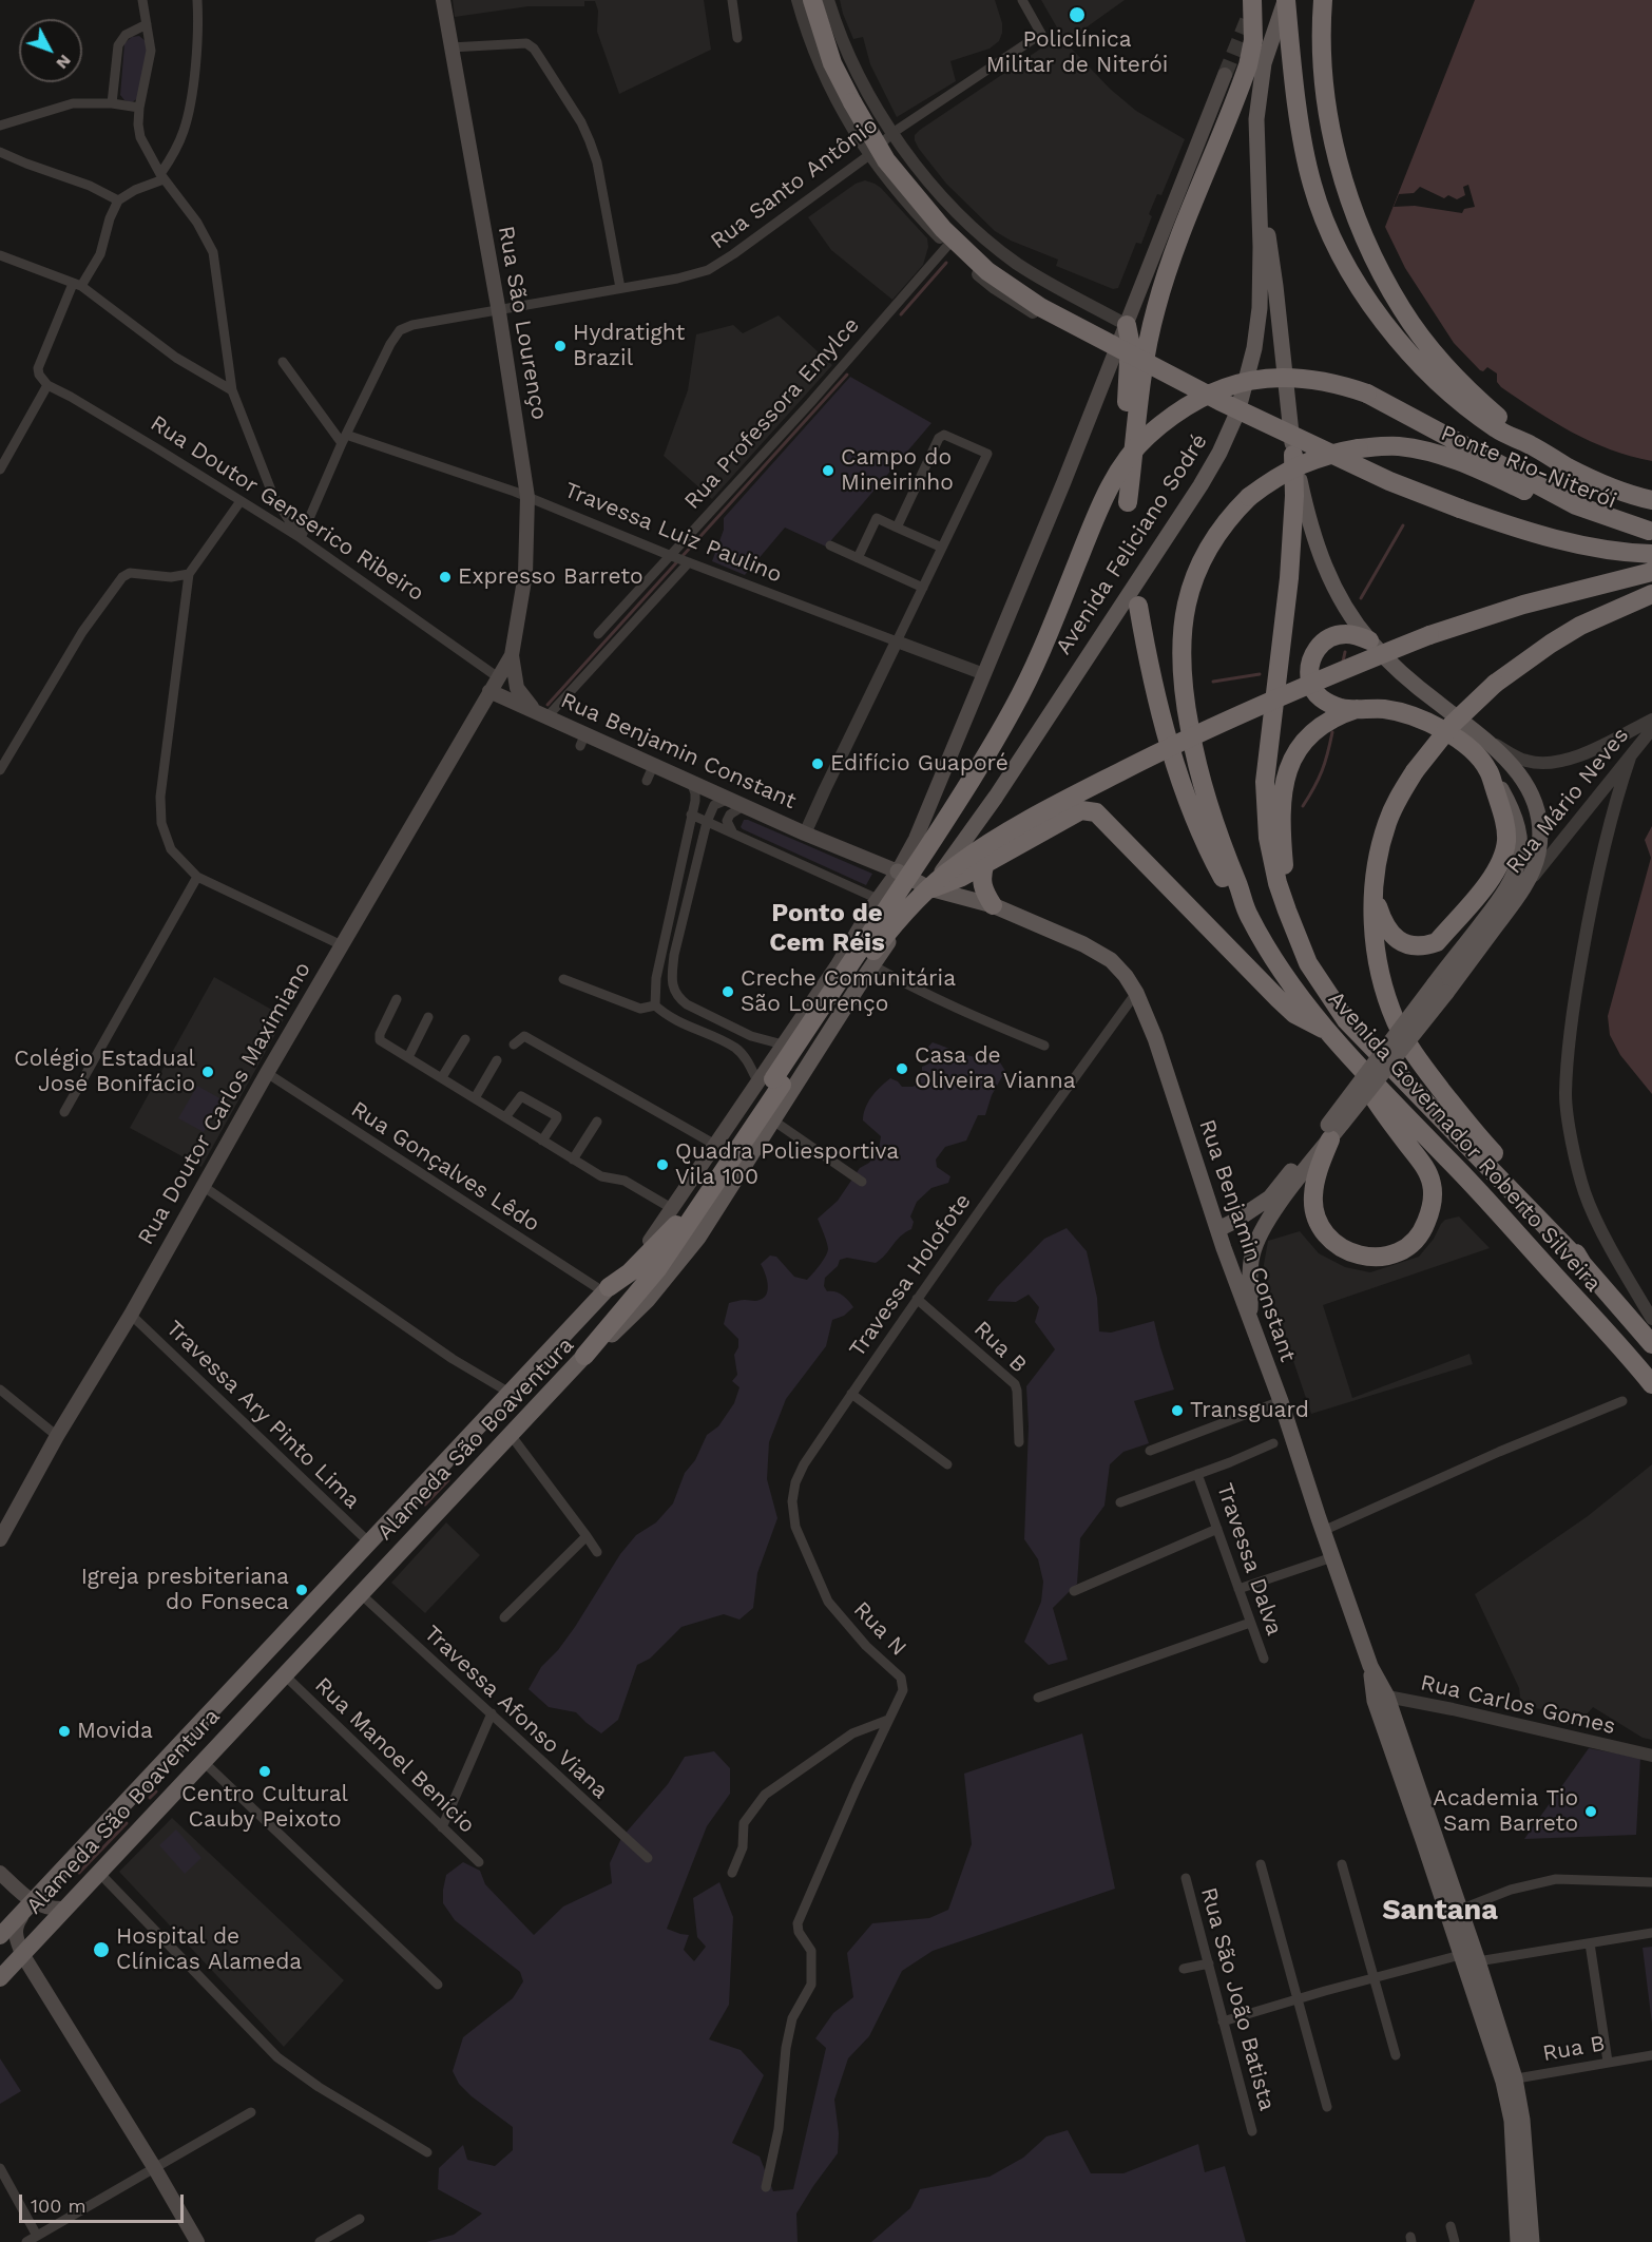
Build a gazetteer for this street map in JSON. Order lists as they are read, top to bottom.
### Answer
{
  "streets": {
    "highway": ["Ponte Rio-Niterói", "Avenida Governador Roberto Silveira", "Alameda São Boaventura"],
    "main road": [
      "Rua São Lourenço",
      "Avenida Feliciano Sodré",
      "Rua Benjamin Constant",
      "Rua Doutor Carlos Maximiano"
    ],
    "street": [
      "Rua Santo Antônio",
      "Rua Professora Emylce",
      "Rua Doutor Genserico Ribeiro",
      "Travessa Luiz Paulino",
      "Rua Mário Neves",
      "Rua Gonçalves Lêdo",
      "Travessa Holofote",
      "Rua B",
      "Travessa Ary Pinto Lima",
      "Travessa Dalva",
      "Rua N",
      "Rua Carlos Gomes",
      "Travessa Afonso Viana",
      "Rua Manoel Benício",
      "Rua São João Batista"
    ]
  },
  "crossings": [
    ["Rua Santo Antônio", "Rua São Lourenço"],
    ["Rua Santo Antônio", "Rua Doutor Genserico Ribeiro"],
    ["Rua Santo Antônio", "Travessa Luiz Paulino"],
    ["Rua São Lourenço", "Rua Doutor Genserico Ribeiro"],
    ["Rua São Lourenço", "Travessa Luiz Paulino"],
    ["Rua São Lourenço", "Rua Benjamin Constant"],
    ["Rua São Lourenço", "Rua Doutor Carlos Maximiano"],
    ["Rua Professora Emylce", "Travessa Luiz Paulino"],
    ["Ponte Rio-Niterói", "Avenida Governador Roberto Silveira"],
    ["Avenida Feliciano Sodré", "Rua Benjamin Constant"],
    ["Avenida Feliciano Sodré", "Alameda São Boaventura"],
    ["Rua Benjamin Constant", "Travessa Holofote"],
    ["Rua Benjamin Constant", "Rua B"],
    ["Rua Benjamin Constant", "Alameda São Boaventura"],
    ["Rua Benjamin Constant", "Rua Carlos Gomes"],
    ["Rua Mário Neves", "Avenida Governador Roberto Silveira"],
    ["Rua Doutor Carlos Maximiano", "Rua Gonçalves Lêdo"],
    ["Rua Doutor Carlos Maximiano", "Travessa Ary Pinto Lima"],
    ["Rua Gonçalves Lêdo", "Alameda São Boaventura"],
    ["Travessa Holofote", "Rua B"],
    ["Travessa Holofote", "Rua N"],
    ["Travessa Ary Pinto Lima", "Alameda São Boaventura"],
    ["Alameda São Boaventura", "Travessa Afonso Viana"],
    ["Alameda São Boaventura", "Rua Manoel Benício"]
  ],
  "districts": ["Ponto de Cem Réis", "Santana"],
  "places": [
    "Policlínica Militar de Niterói",
    "Hydratight Brazil",
    "Campo do Mineirinho",
    "Expresso Barreto",
    "Edifício Guaporé",
    "Creche Comunitária São Lourenço",
    "Casa de Oliveira Vianna",
    "Colégio Estadual José Bonifácio",
    "Quadra Poliesportiva Vila 100",
    "Transguard",
    "Igreja presbiteriana do Fonseca",
    "Movida",
    "Centro Cultural Cauby Peixoto",
    "Academia Tio Sam Barreto",
    "Hospital de Clínicas Alameda"
  ],
  "scale_bar": "100 m",
  "north": "bottom right"
}
